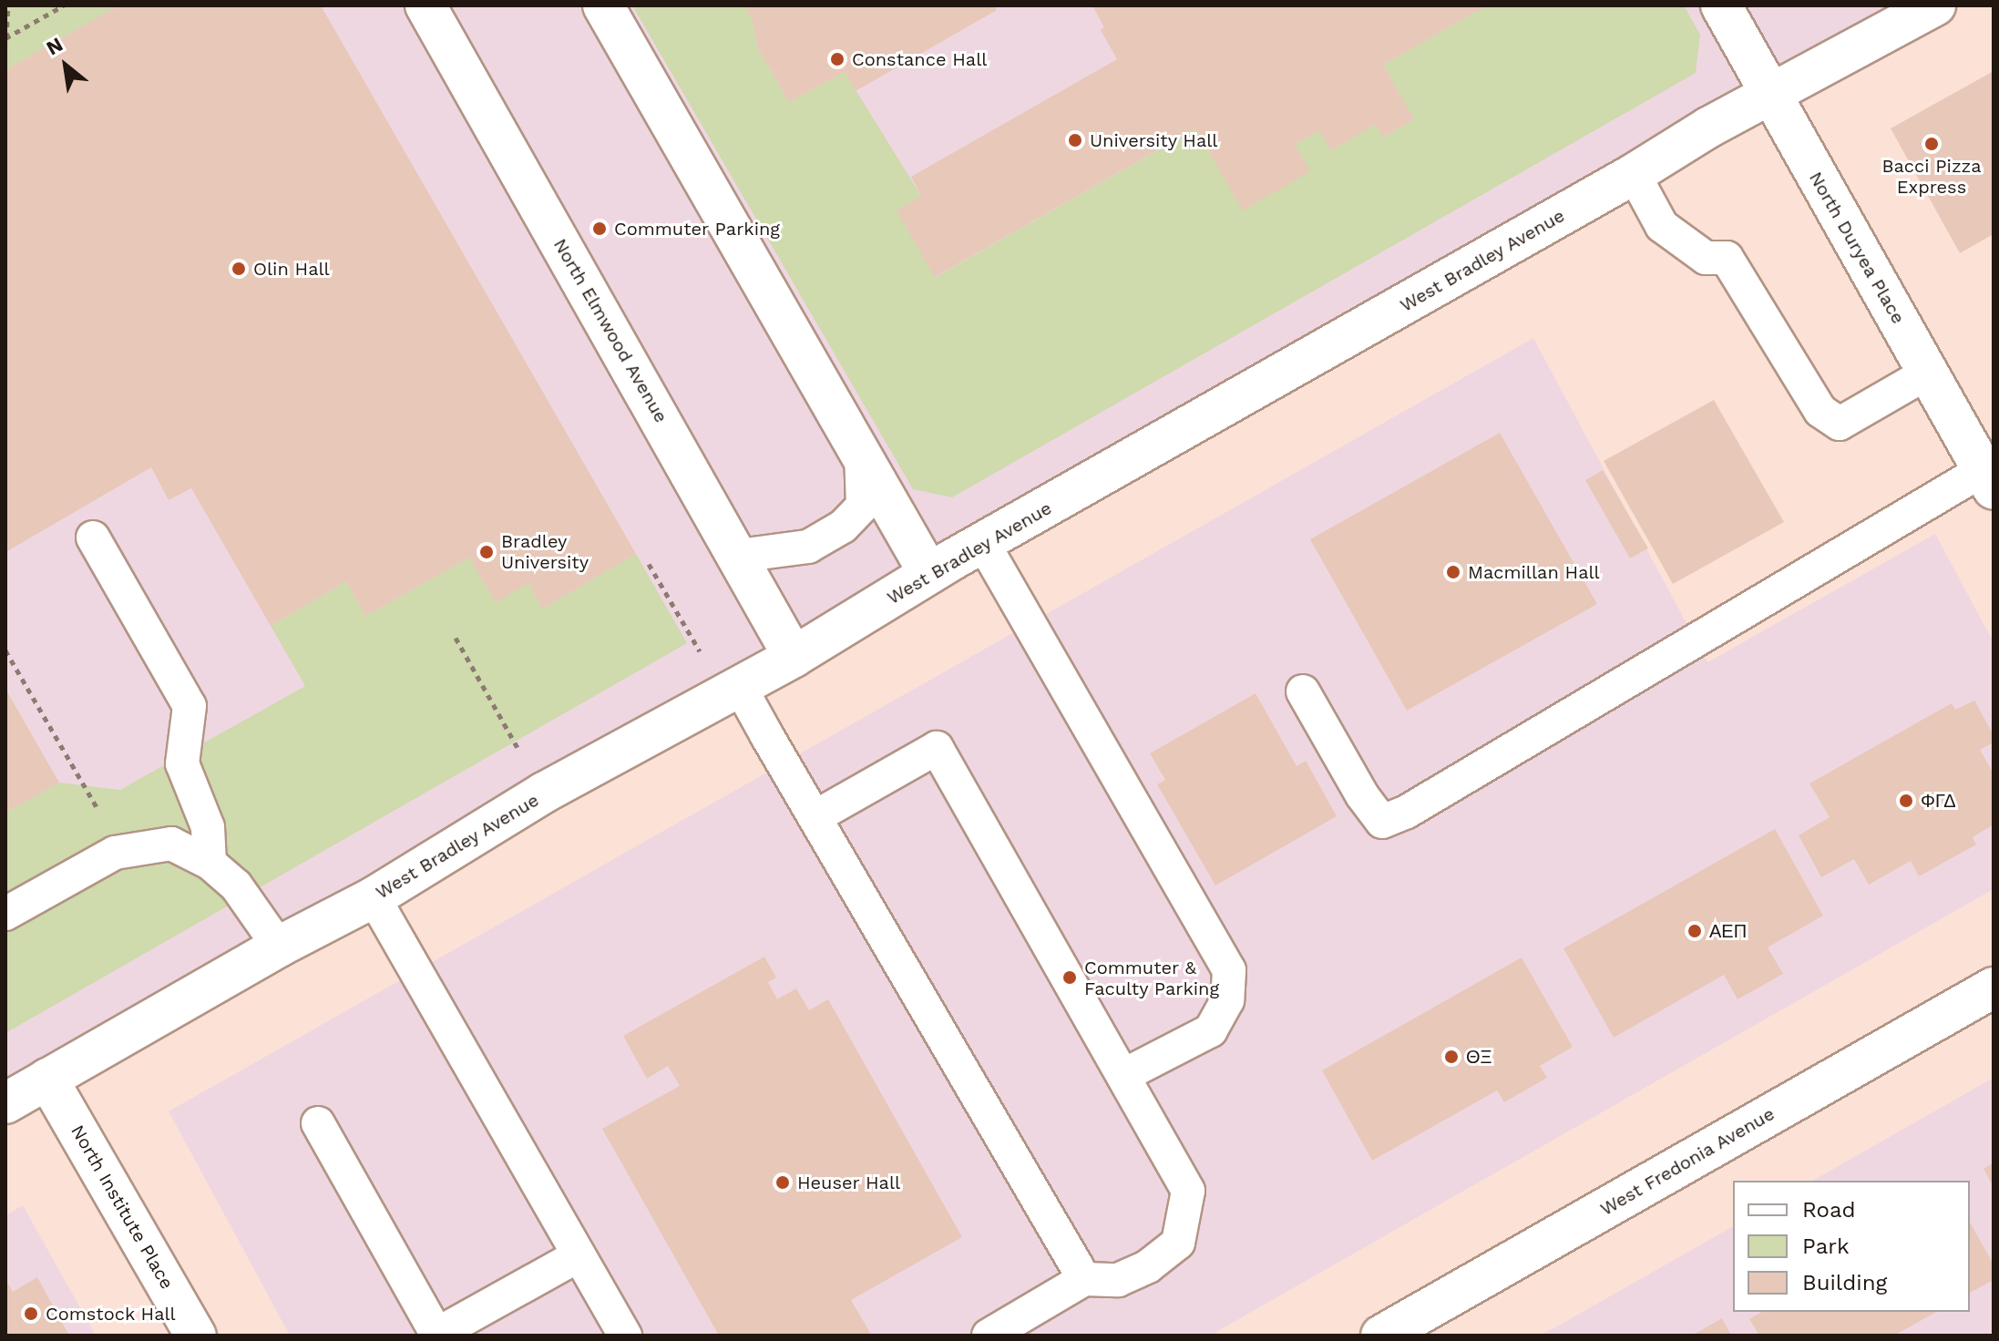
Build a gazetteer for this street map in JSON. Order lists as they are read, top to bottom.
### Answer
{
  "streets": {
    "street": [
      "North Duryea Place",
      "West Bradley Avenue",
      "North Elmwood Avenue",
      "West Fredonia Avenue",
      "North Institute Place"
    ]
  },
  "crossings": [
    ["North Duryea Place", "West Bradley Avenue"],
    ["West Bradley Avenue", "North Elmwood Avenue"],
    ["West Bradley Avenue", "North Institute Place"]
  ],
  "places": [
    "Constance Hall",
    "University Hall",
    "Bacci Pizza Express",
    "Commuter Parking",
    "Olin Hall",
    "Bradley University",
    "Macmillan Hall",
    "ΦΓΔ",
    "ΑΕΠ",
    "Commuter & Faculty Parking",
    "ΘΞ",
    "Heuser Hall",
    "Comstock Hall"
  ],
  "legend": ["Road", "Park", "Building"],
  "north": "top left"
}
